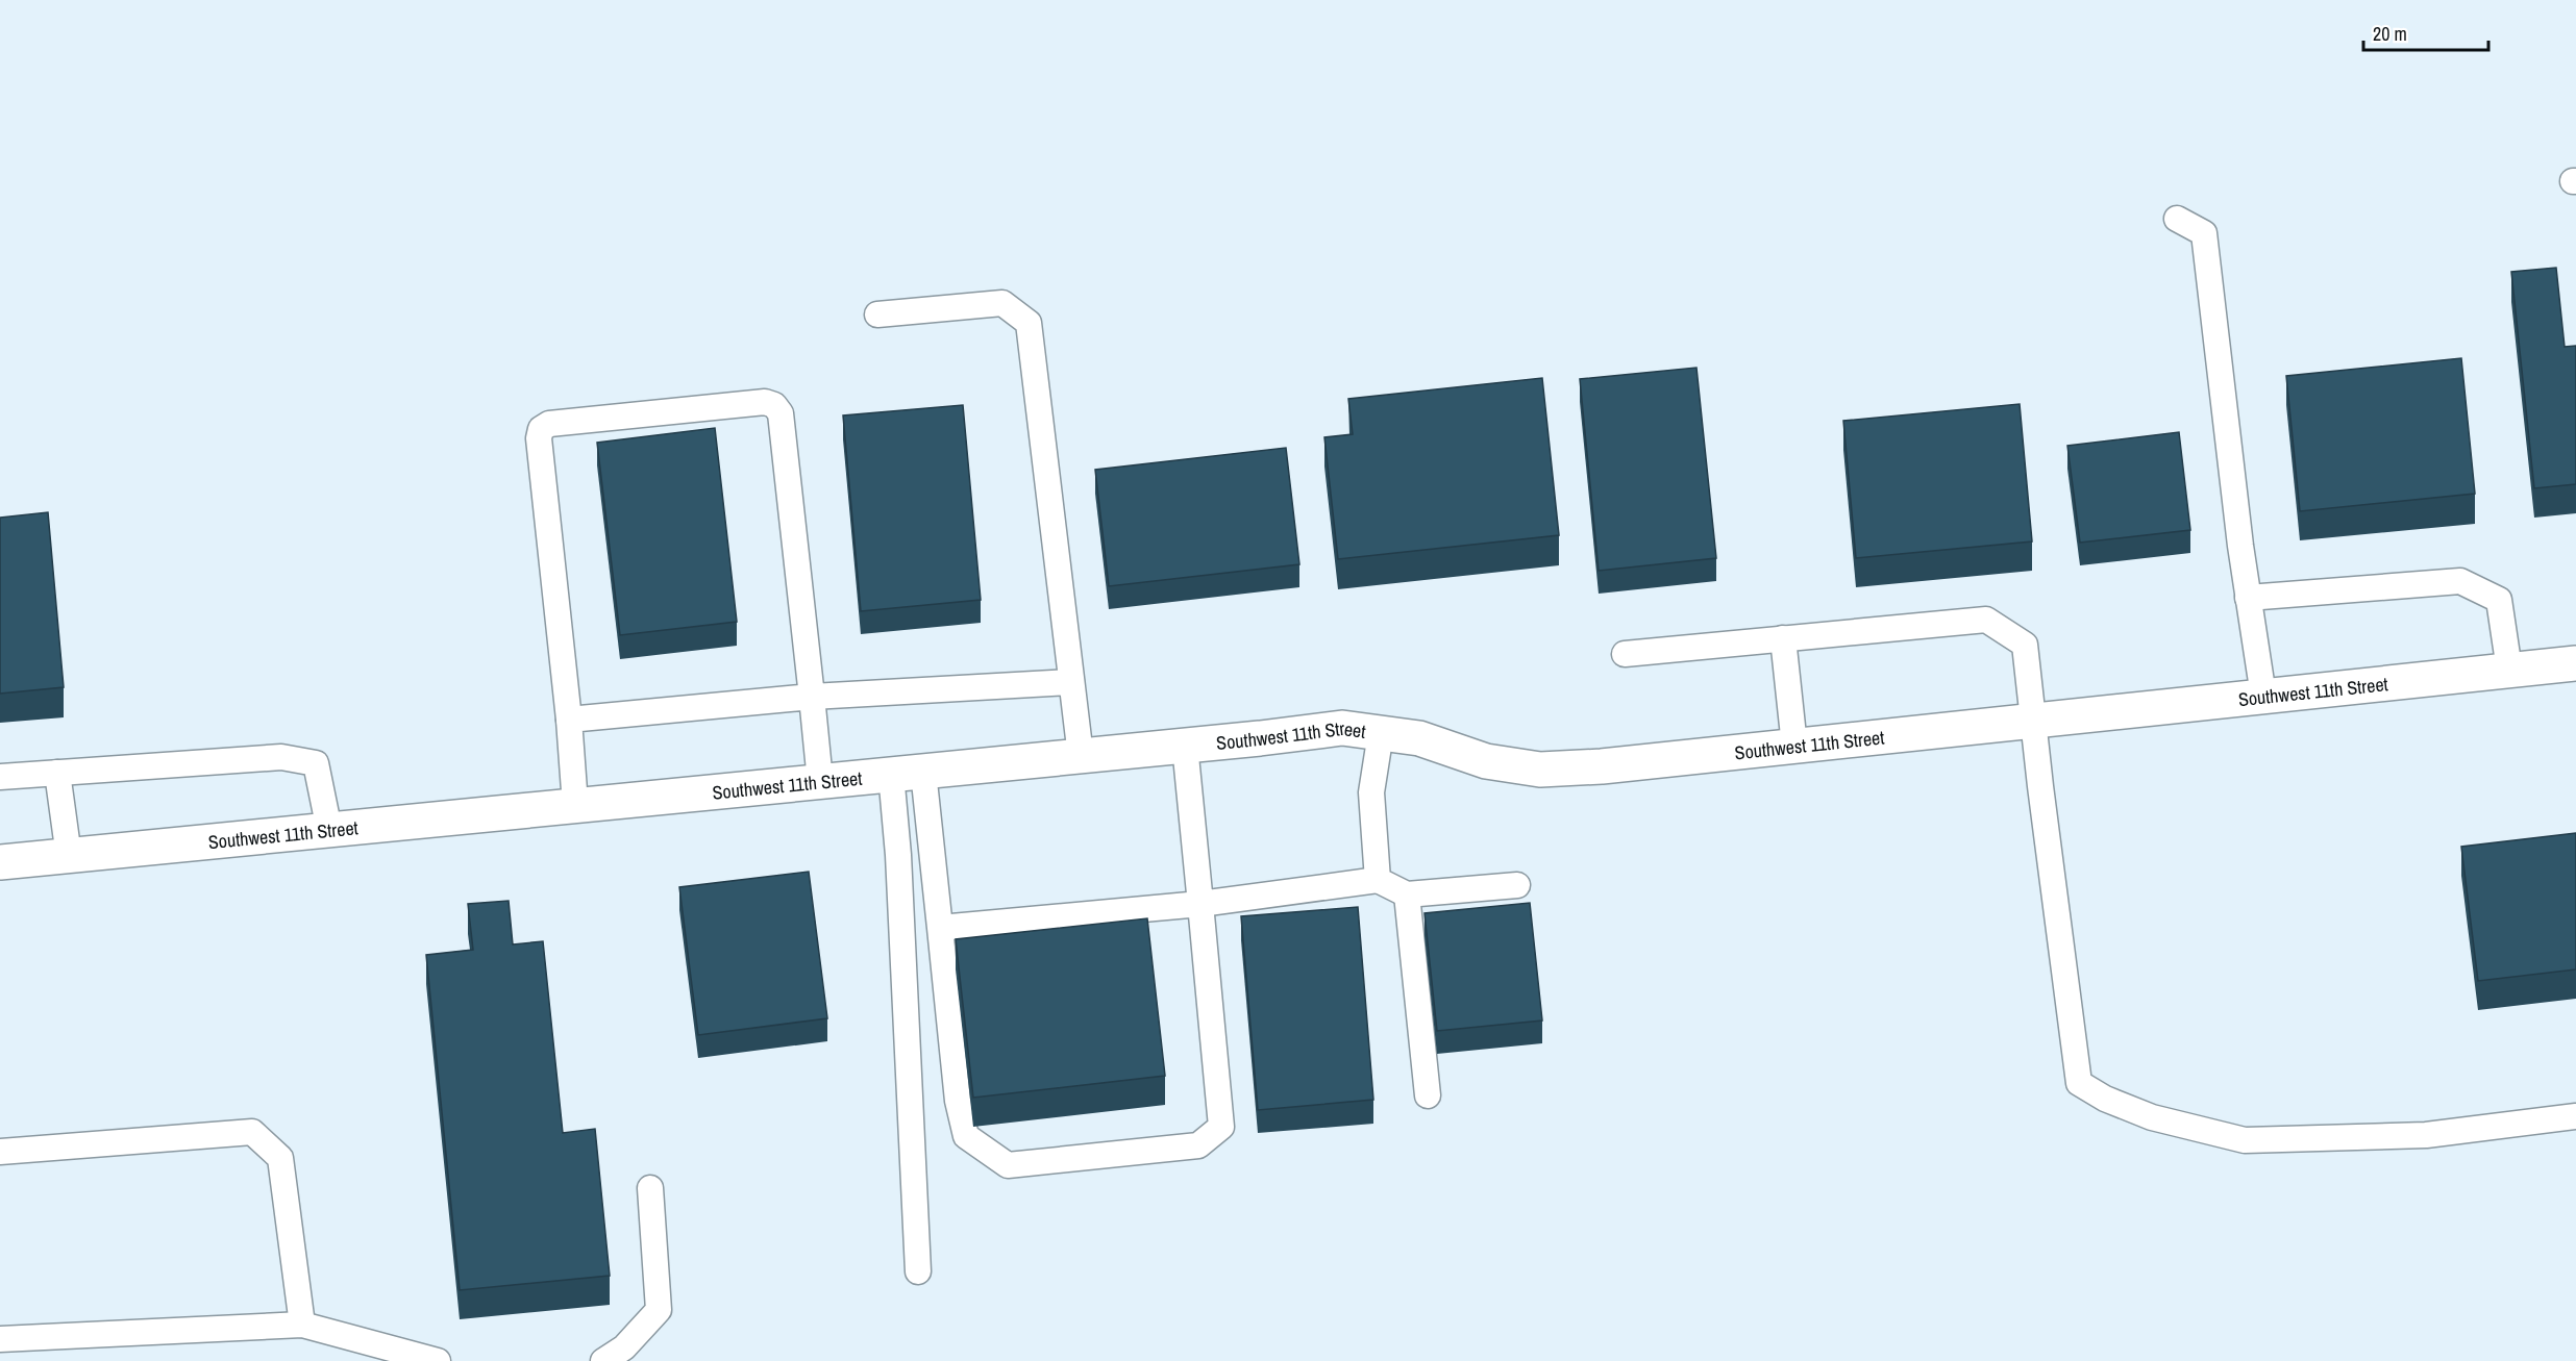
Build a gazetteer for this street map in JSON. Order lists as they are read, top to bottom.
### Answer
{
  "streets": {
    "street": ["Southwest 11th Street"]
  },
  "scale_bar": "20 m"
}
